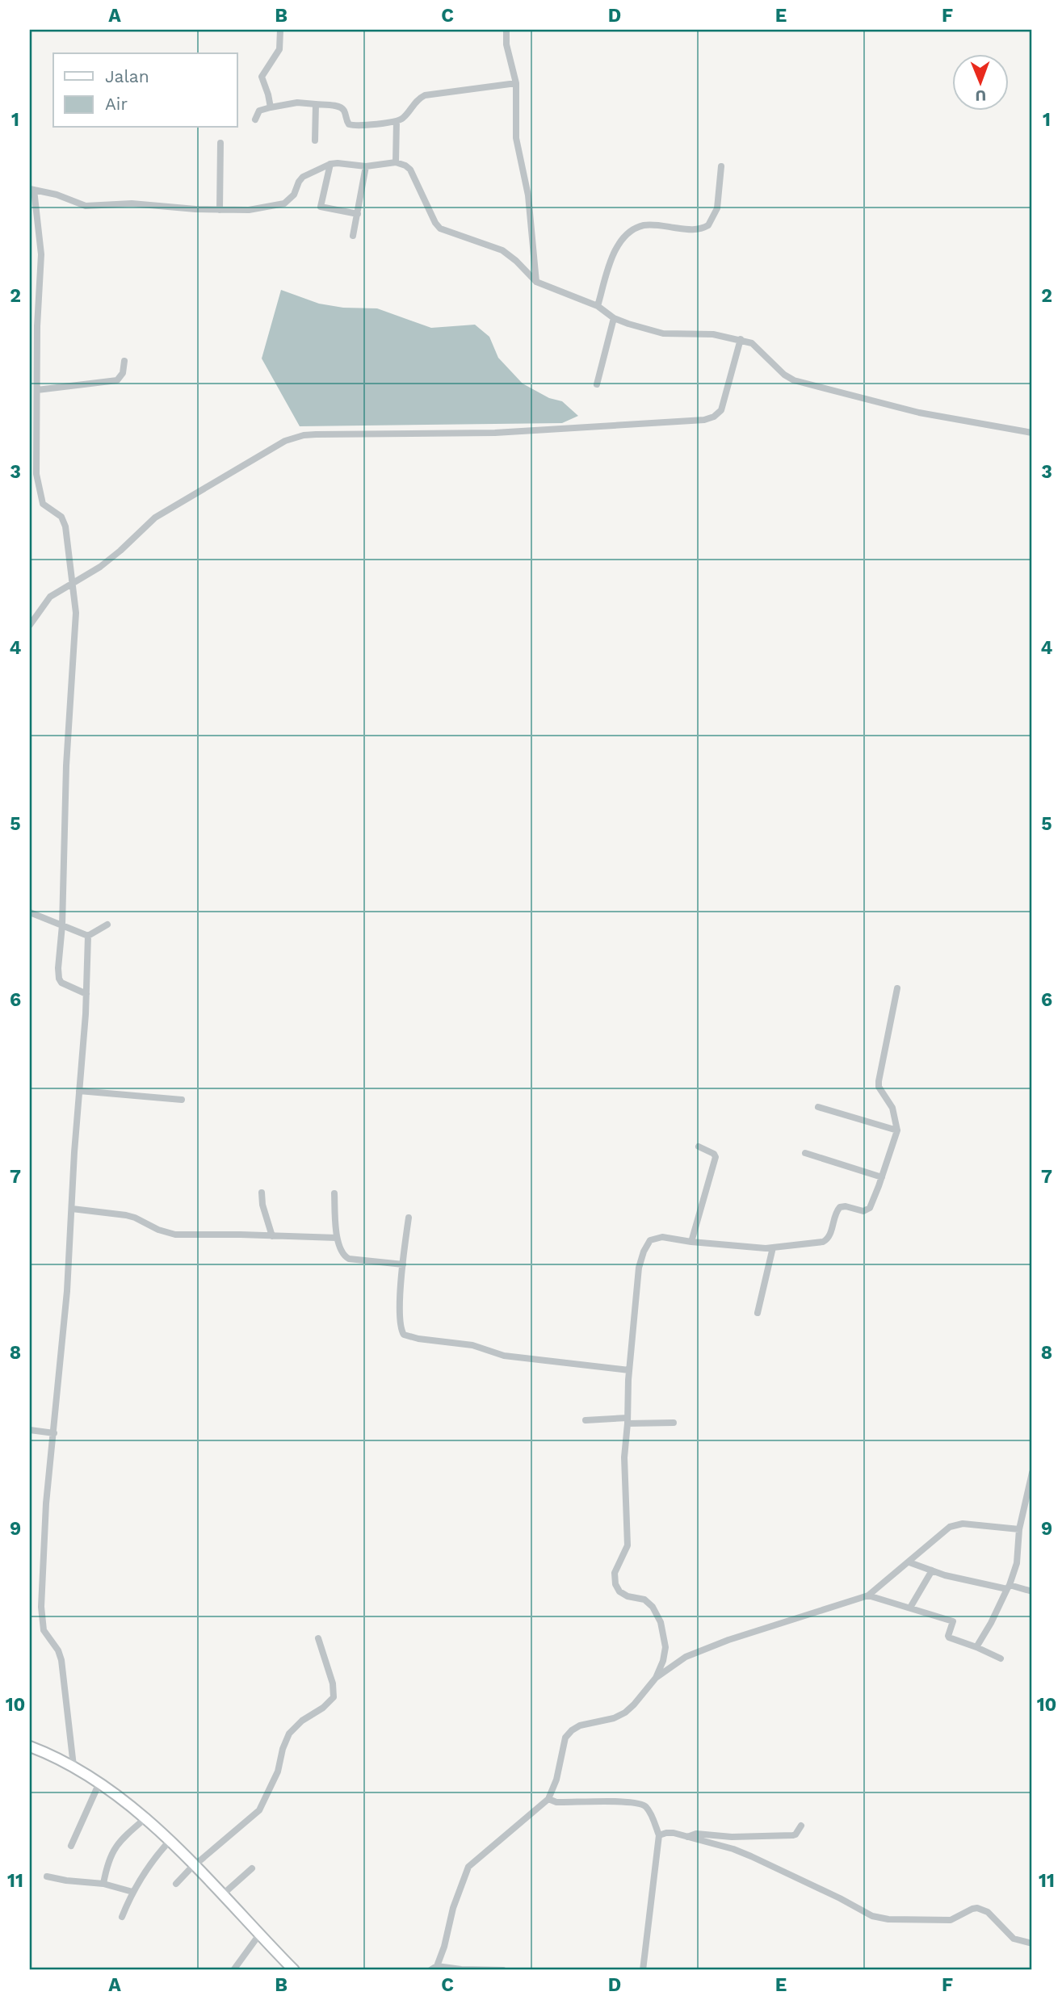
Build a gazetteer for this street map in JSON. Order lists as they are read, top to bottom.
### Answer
{
  "legend": ["Jalan", "Air"],
  "north": "bottom",
  "grid": {
    "columns": [
      "A",
      "B",
      "C",
      "D",
      "E",
      "F"
    ],
    "rows": [
      "1",
      "2",
      "3",
      "4",
      "5",
      "6",
      "7",
      "8",
      "9",
      "10",
      "11"
    ]
  }
}
